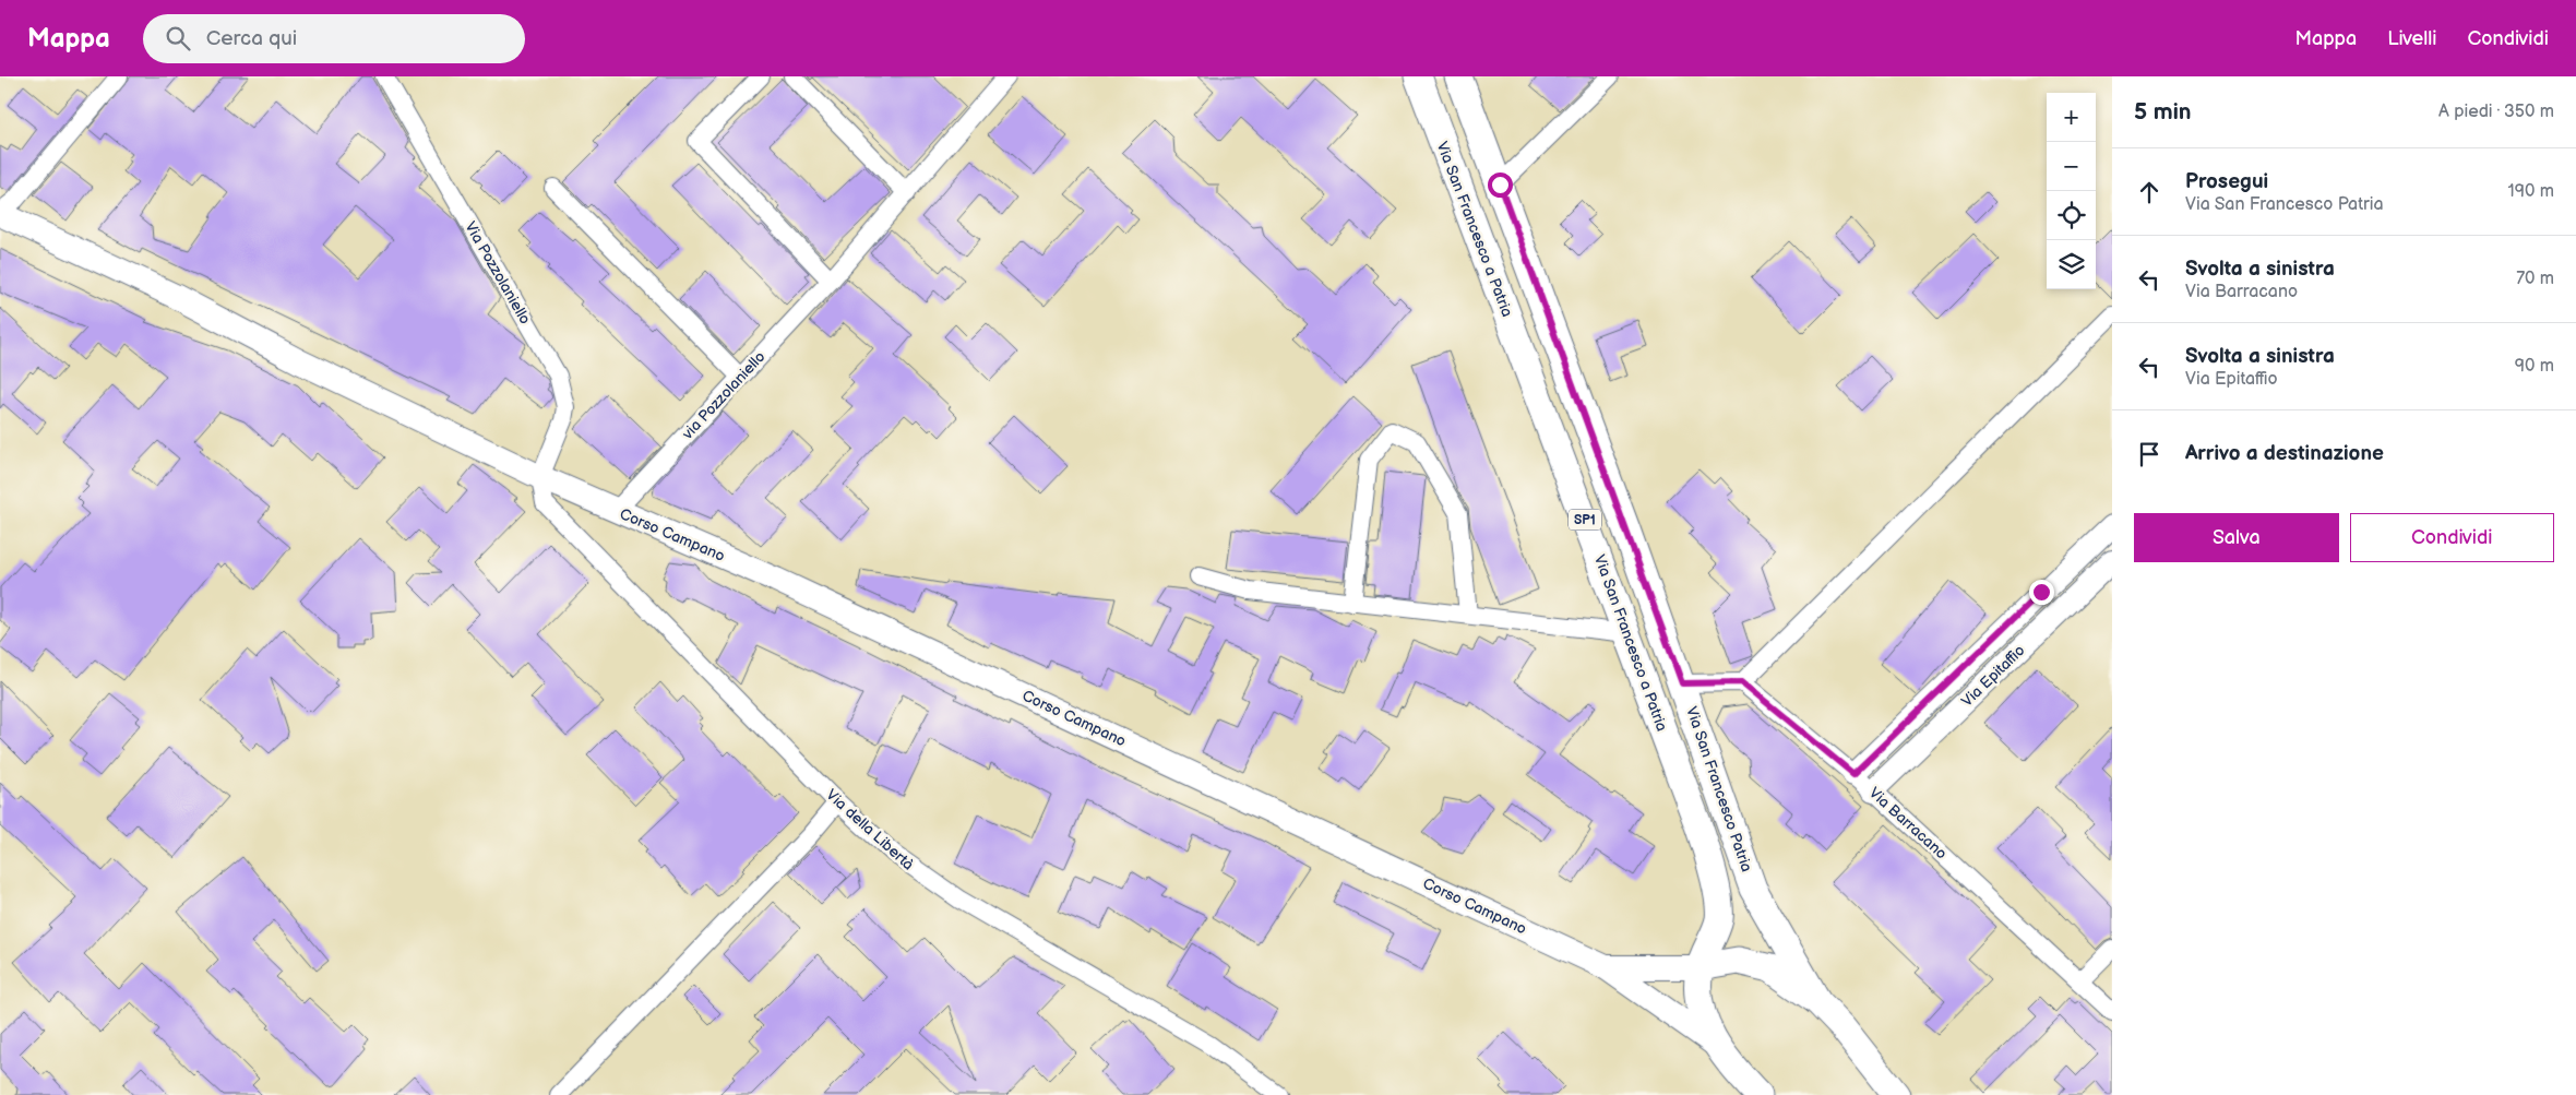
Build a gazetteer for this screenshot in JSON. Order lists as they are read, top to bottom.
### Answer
{
  "streets": {
    "main road": [
      "Via San Francesco a Patria",
      "SP1",
      "Corso Campano",
      "Via San Francesco Patria"
    ],
    "street": [
      "Via Pozzolaniello",
      "via Pozzolaniello",
      "Via Epitaffio",
      "Via Barracano",
      "Via della Libertà"
    ]
  },
  "crossings": [
    ["Via Pozzolaniello", "via Pozzolaniello"],
    ["Via Pozzolaniello", "Corso Campano"],
    ["Via Pozzolaniello", "Via della Libertà"],
    ["via Pozzolaniello", "Corso Campano"],
    ["Corso Campano", "Via della Libertà"],
    ["Via Epitaffio", "Via Barracano"]
  ],
  "page": {
    "header": "Mappa",
    "search": "Cerca qui",
    "nav": ["Mappa", "Livelli", "Condividi"],
    "heading": ["5 min", "A piedi · 350 m"],
    "map_buttons": ["+", "−"],
    "list": [
      ["Prosegui", "Via San Francesco Patria", "190 m"],
      ["Svolta a sinistra", "Via Barracano", "70 m"],
      ["Svolta a sinistra", "Via Epitaffio", "90 m"],
      "Arrivo a destinazione"
    ],
    "buttons": ["Salva", "Condividi"]
  }
}
